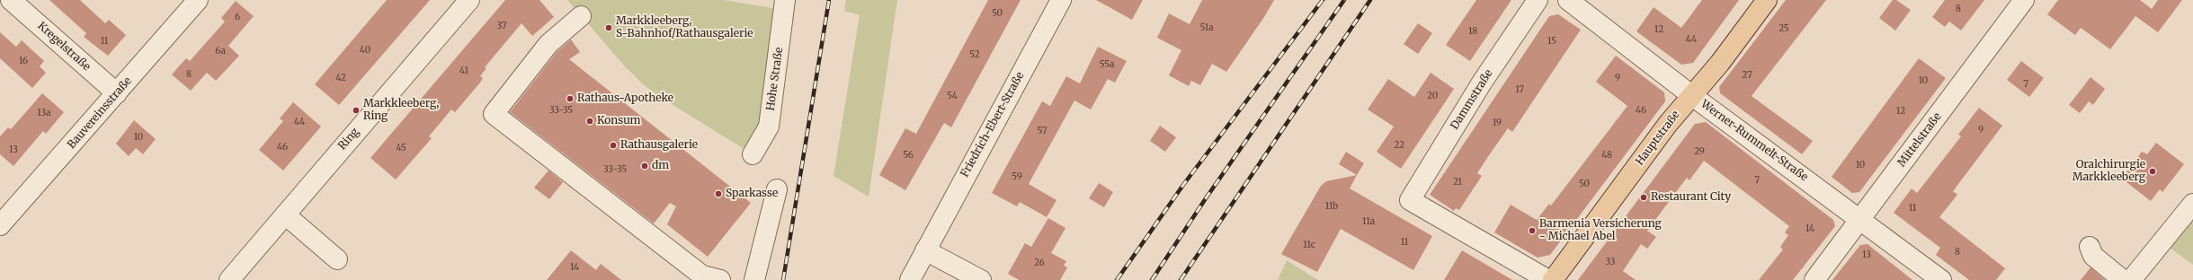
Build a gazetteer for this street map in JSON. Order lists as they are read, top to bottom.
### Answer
{
  "streets": {
    "main road": ["Hauptstraße"],
    "street": [
      "Kregelstraße",
      "Hohe Straße",
      "Dammstraße",
      "Bauvereinsstraße",
      "Friedrich-Ebert-Straße",
      "Ring",
      "Mittelstraße",
      "Werner-Rummelt-Straße"
    ]
  },
  "crossings": [
    ["Kregelstraße", "Bauvereinsstraße"],
    ["Hauptstraße", "Werner-Rummelt-Straße"],
    ["Mittelstraße", "Werner-Rummelt-Straße"]
  ],
  "places": [
    "Markkleeberg, S-Bahnhof/Rathausgalerie",
    "Rathaus-Apotheke",
    "Markkleeberg, Ring",
    "Konsum",
    "Rathausgalerie",
    "dm",
    "Oralchirurgie Markkleeberg",
    "Sparkasse",
    "Restaurant City",
    "Barmenia Versicherung - Michael Abel"
  ],
  "house_numbers": [
    "8",
    "50",
    "6",
    "37",
    "51a",
    "25",
    "12",
    "18",
    "44",
    "11",
    "15",
    "40",
    "6a",
    "52",
    "16",
    "55a",
    "41",
    "8",
    "27",
    "42",
    "9",
    "10",
    "7",
    "17",
    "54",
    "20",
    "33-35",
    "46",
    "12",
    "13a",
    "44",
    "19",
    "9",
    "57",
    "10",
    "22",
    "46",
    "45",
    "13",
    "29",
    "56",
    "48",
    "10",
    "33-35",
    "59",
    "7",
    "21",
    "50",
    "11b",
    "11",
    "11a",
    "14",
    "11",
    "11c",
    "8",
    "13",
    "33",
    "26",
    "14"
  ]
}
